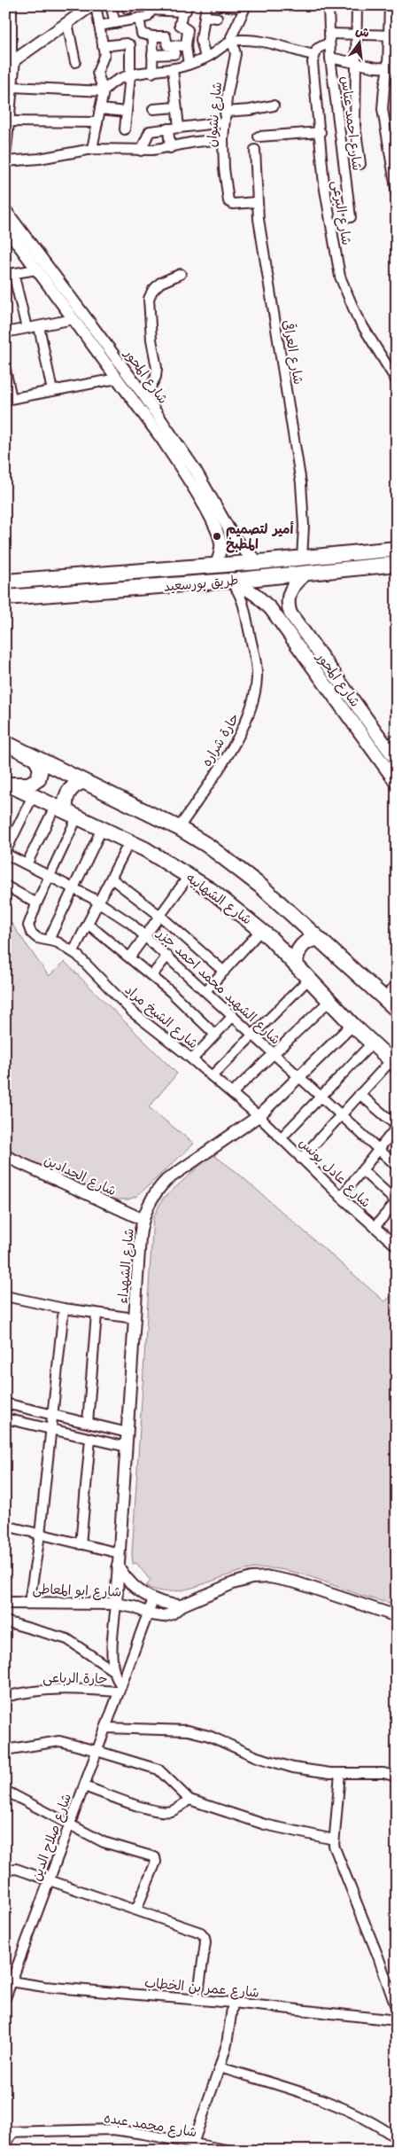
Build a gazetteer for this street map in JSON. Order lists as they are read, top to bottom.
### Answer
{
  "streets": {
    "highway": ["طريق بورسعيد", "شارع الشهابيه"],
    "main road": ["شارع المحور"],
    "street": [
      "شارع نشوان",
      "شارع احمد عباس",
      "شارع البرعى",
      "شارع العراقى",
      "حارة شراره",
      "شارع الشهيد محمد احمد جزر",
      "شارع الشيخ مراد",
      "شارع عادل يونس",
      "شارع الحدادين",
      "شارع الشهداء",
      "شارع ابو المعاطى",
      "حارة الرباعى",
      "شارع صلاح الدين",
      "شارع عمر بن الخطاب",
      "شارع محمد عبده"
    ]
  },
  "crossings": [
    ["شارع نشوان", "شارع العراقى"],
    ["شارع العراقى", "طريق بورسعيد"],
    ["شارع المحور", "طريق بورسعيد"],
    ["شارع المحور", "حارة شراره"],
    ["طريق بورسعيد", "حارة شراره"],
    ["شارع الشهابيه", "شارع الشهداء"],
    ["شارع الشهيد محمد احمد جزر", "شارع الشهداء"],
    ["شارع الشيخ مراد", "شارع عادل يونس"],
    ["شارع الشيخ مراد", "شارع الشهداء"],
    ["شارع عادل يونس", "شارع الشهداء"],
    ["شارع الحدادين", "شارع الشهداء"],
    ["شارع الشهداء", "شارع ابو المعاطى"],
    ["شارع ابو المعاطى", "شارع صلاح الدين"],
    ["حارة الرباعى", "شارع صلاح الدين"],
    ["شارع صلاح الدين", "شارع عمر بن الخطاب"]
  ],
  "places": ["أمير لتصميم المطبخ"],
  "north": "top"
}
